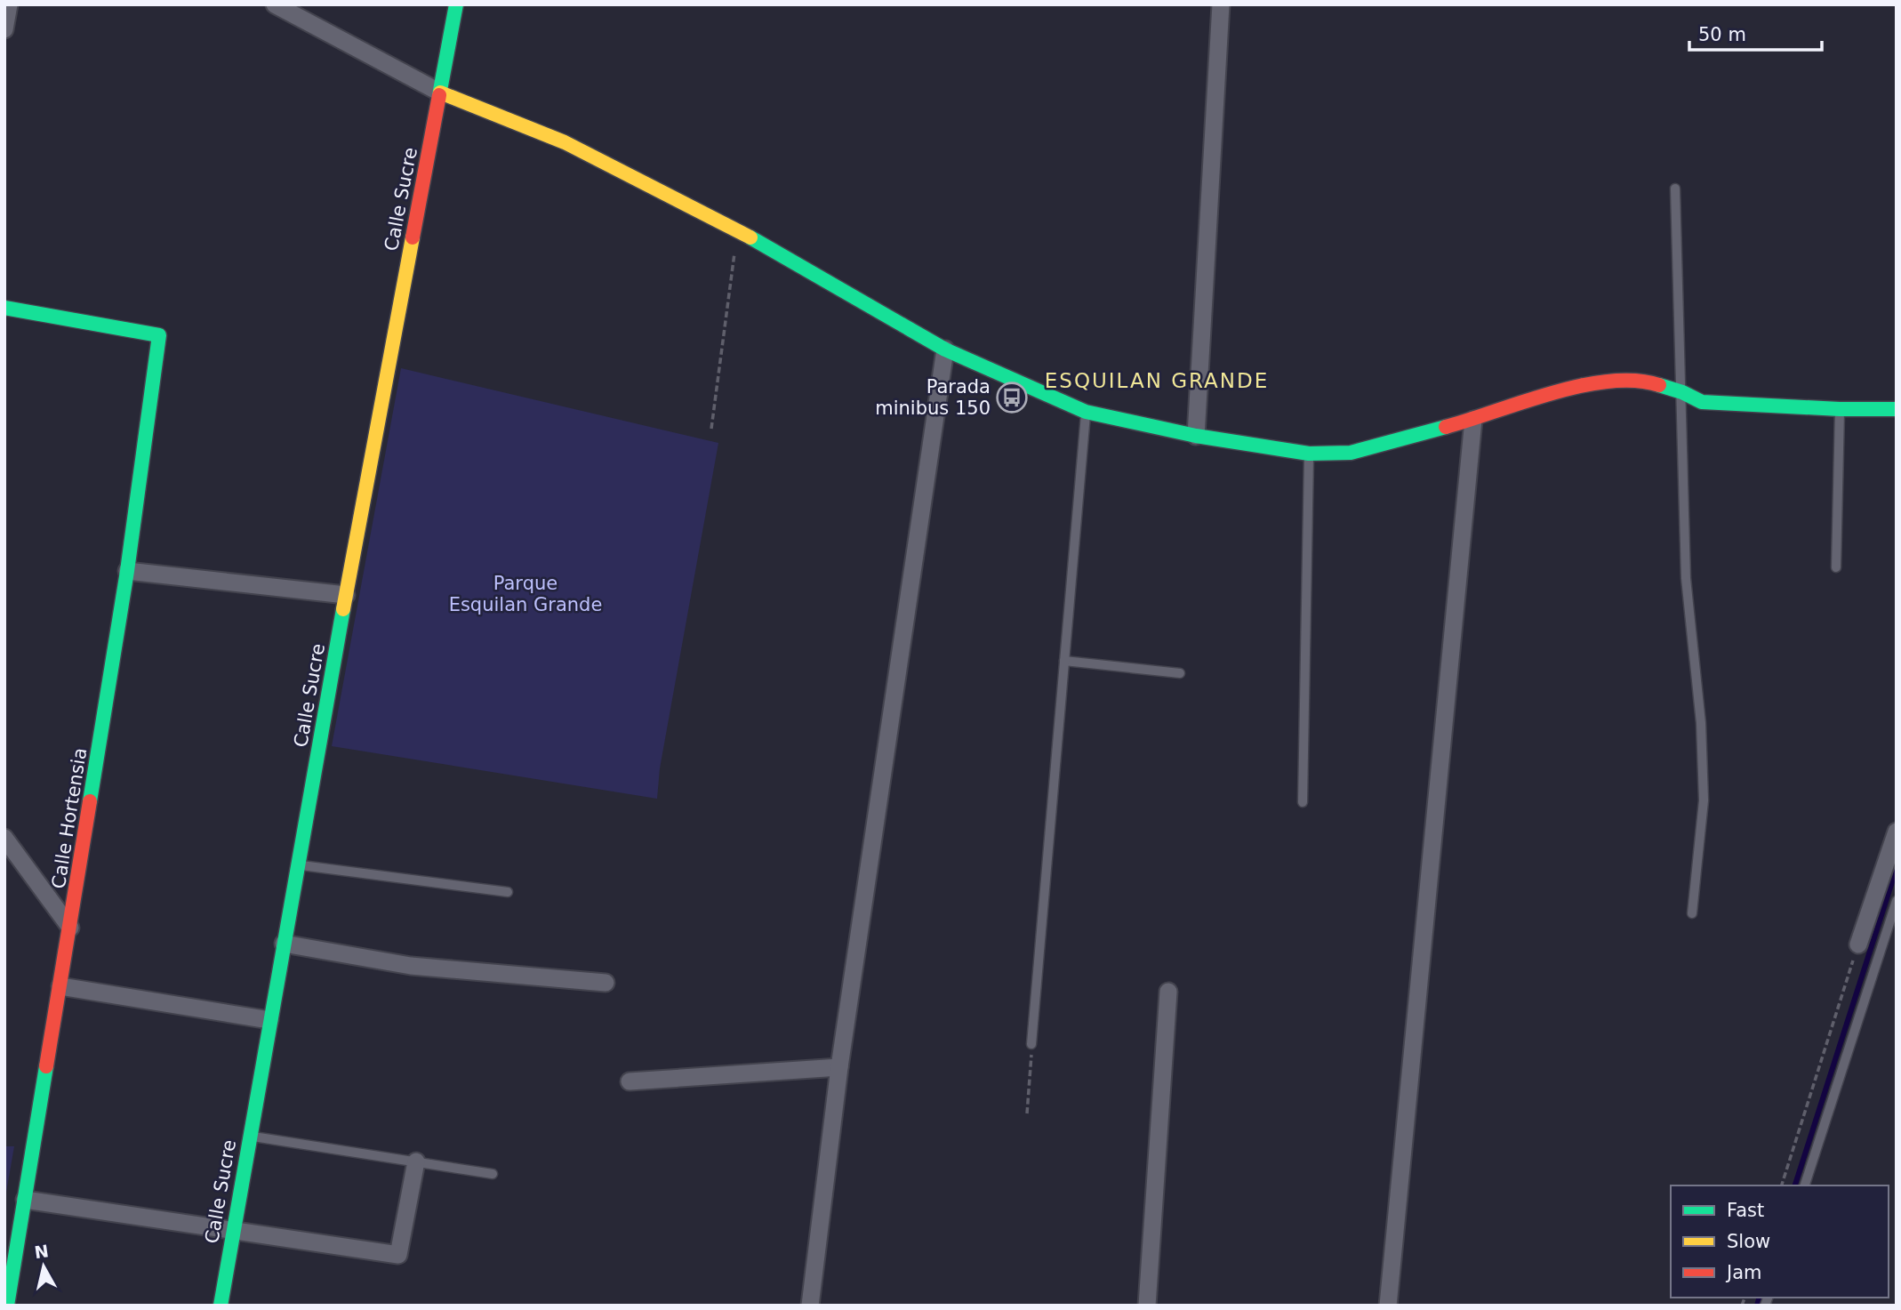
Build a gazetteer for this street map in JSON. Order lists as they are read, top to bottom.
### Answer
{
  "streets": {
    "street": ["Calle Sucre", "Calle Hortensia"]
  },
  "districts": ["ESQUILAN GRANDE"],
  "parks": ["Parque Esquilan Grande"],
  "places": {
    "bus stop": ["Parada minibus 150"]
  },
  "legend": ["Fast", "Slow", "Jam"],
  "scale_bar": "50 m",
  "north": "top"
}
